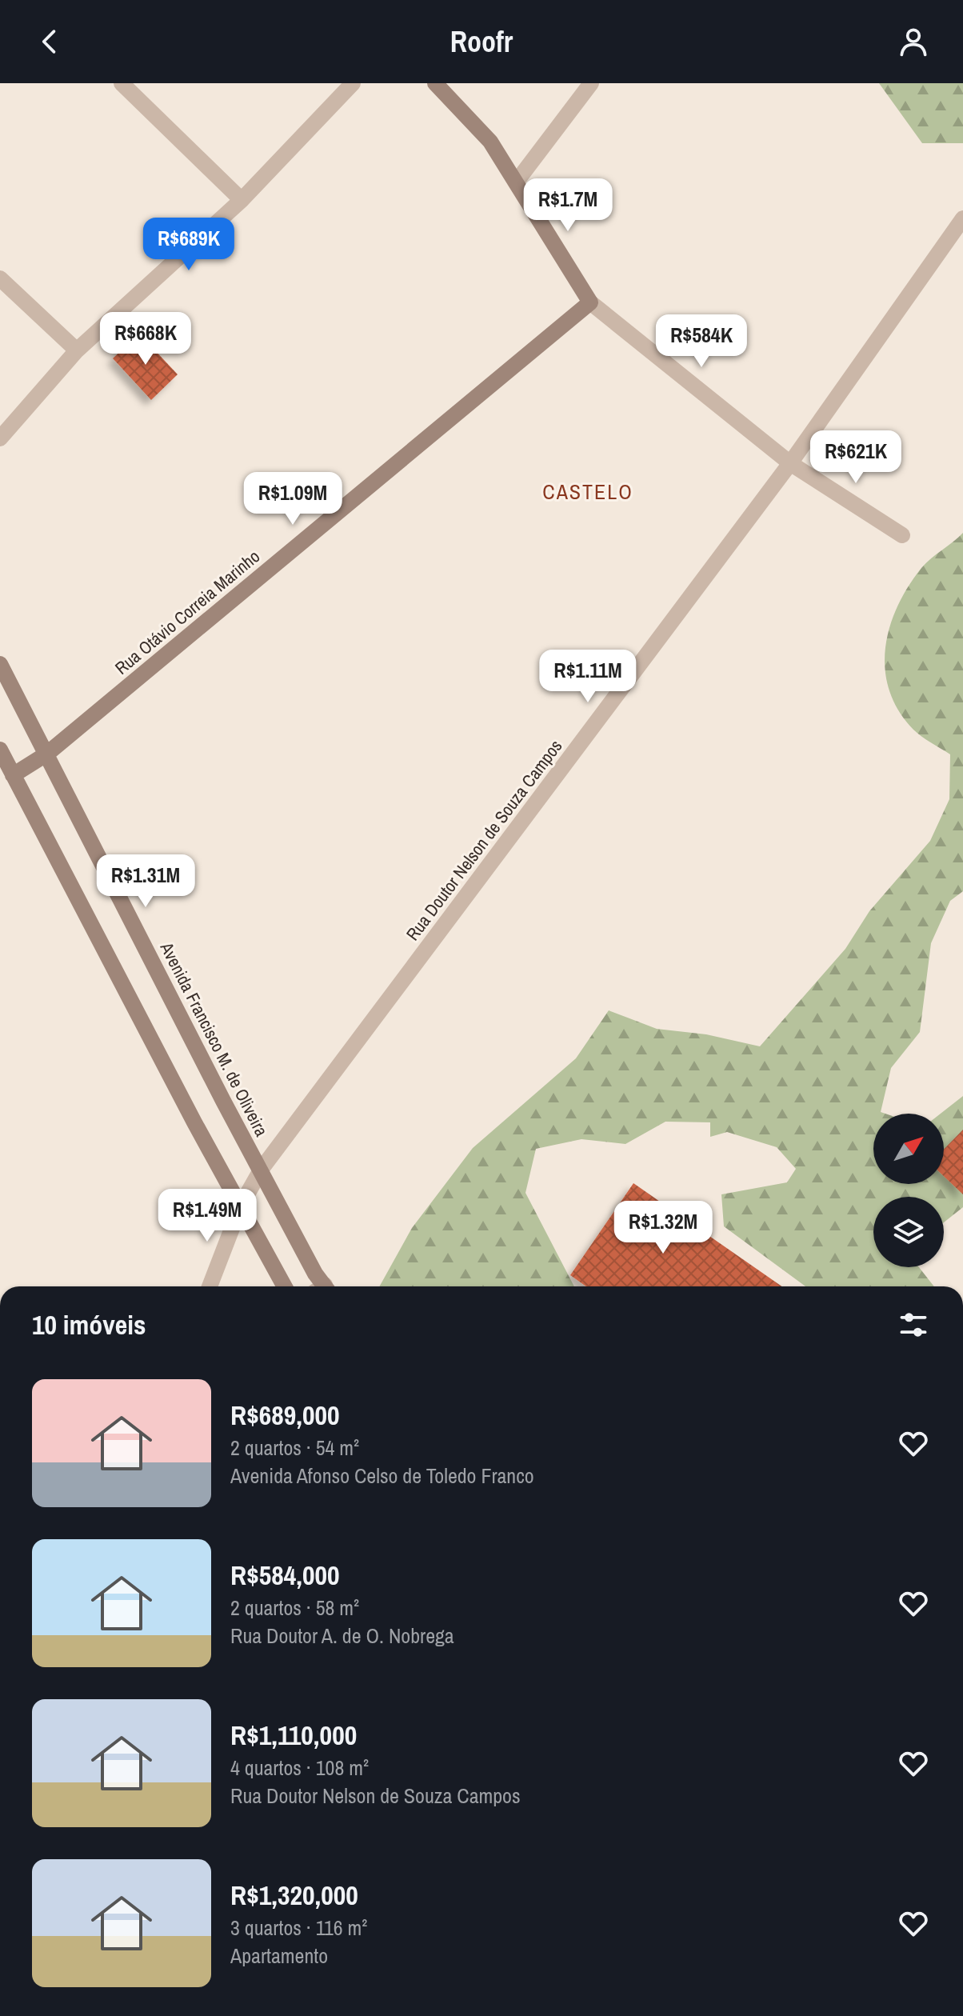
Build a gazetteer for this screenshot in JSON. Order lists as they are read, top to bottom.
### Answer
{
  "streets": {
    "street": ["Rua Otávio Correia Marinho", "Rua Doutor Nelson de Souza Campos", "Avenida Francisco M. de Oliveira"]
  },
  "crossings": [
    ["Rua Otávio Correia Marinho", "Avenida Francisco M. de Oliveira"],
    ["Rua Doutor Nelson de Souza Campos", "Avenida Francisco M. de Oliveira"]
  ],
  "districts": ["CASTELO"],
  "north": "top right",
  "page": {
    "header": "Roofr",
    "price": [
      "R$1.7M",
      "R$689K",
      "R$668K",
      "R$584K",
      "R$621K",
      "R$1.09M",
      "R$1.11M",
      "R$1.31M",
      "R$1.49M",
      "R$1.32M"
    ],
    "heading": "10 imóveis",
    "list": [
      {
        "name": "R$689,000",
        "note": "2 quartos · 54 m² · Avenida Afonso Celso de Toledo Franco"
      },
      {
        "name": "R$584,000",
        "note": "2 quartos · 58 m² · Rua Doutor A. de O. Nobrega"
      },
      {
        "name": "R$1,110,000",
        "note": "4 quartos · 108 m² · Rua Doutor Nelson de Souza Campos"
      },
      {
        "name": "R$1,320,000",
        "note": "3 quartos · 116 m² · Apartamento"
      }
    ]
  }
}
